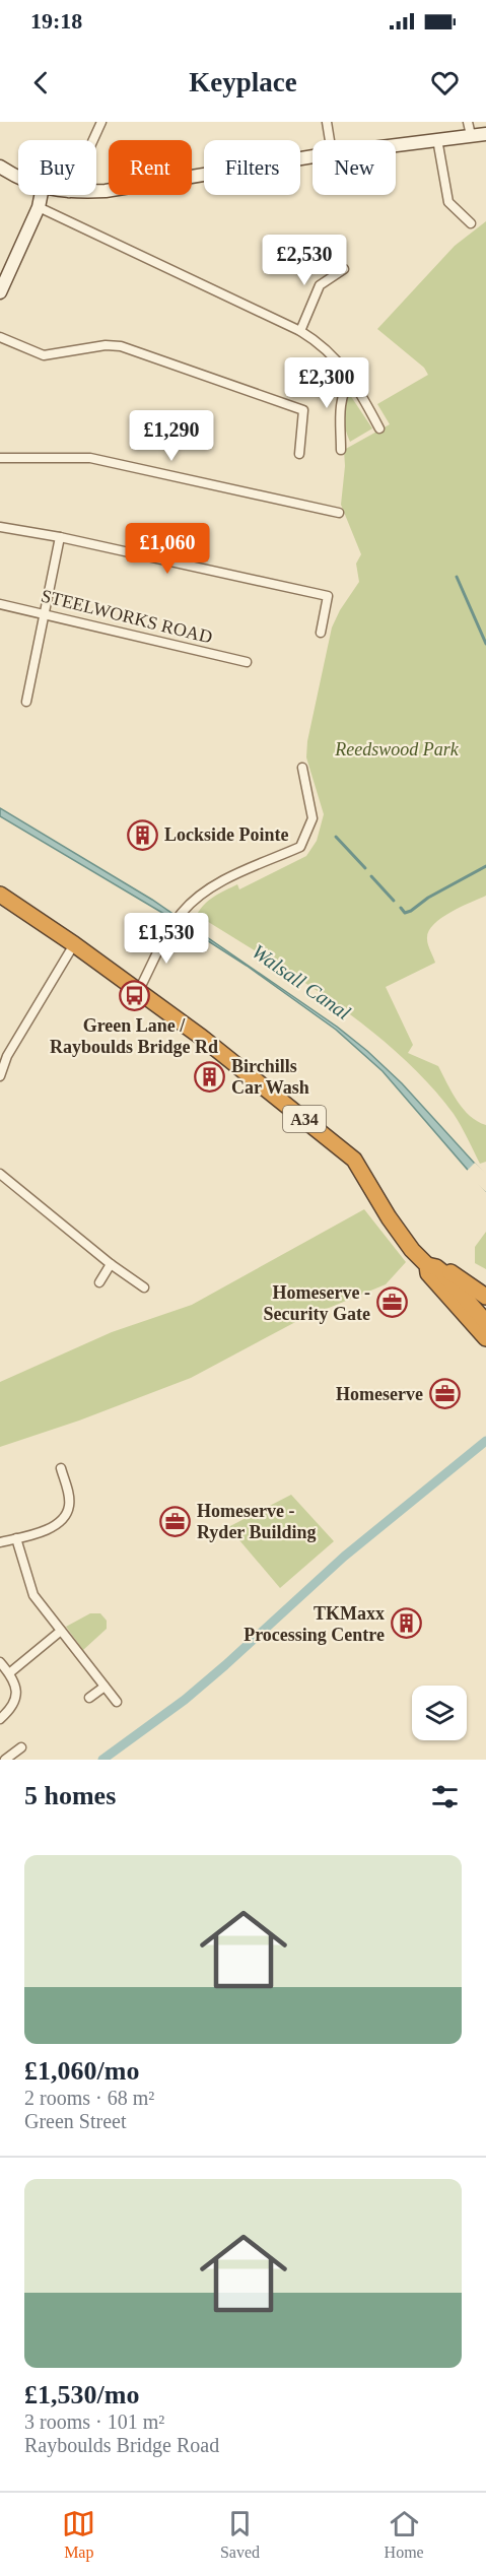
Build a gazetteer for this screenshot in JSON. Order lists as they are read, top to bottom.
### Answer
{
  "streets": {
    "highway": ["A34"],
    "street": ["STEELWORKS ROAD"]
  },
  "water": ["Walsall Canal"],
  "parks": ["Reedswood Park"],
  "places": {
    "building": ["Lockside Pointe", "Birchills Car Wash", "TKMaxx Processing Centre"],
    "bus stop": ["Green Lane / Rayboulds Bridge Rd"],
    "office": ["Homeserve - Security Gate", "Homeserve", "Homeserve - Ryder Building"]
  },
  "page": {
    "status": "19:18",
    "header": "Keyplace",
    "chip": [
      "Buy",
      "Rent",
      "Filters",
      "New"
    ],
    "price": [
      "£2,530",
      "£2,300",
      "£1,290",
      "£1,060",
      "£1,530"
    ],
    "heading": "5 homes",
    "list": [
      {
        "name": "£1,060/mo",
        "note": "2 rooms · 68 m² · Green Street"
      },
      {
        "name": "£1,530/mo",
        "note": "3 rooms · 101 m² · Rayboulds Bridge Road"
      }
    ],
    "tabs": ["Map", "Saved", "Home"]
  }
}
